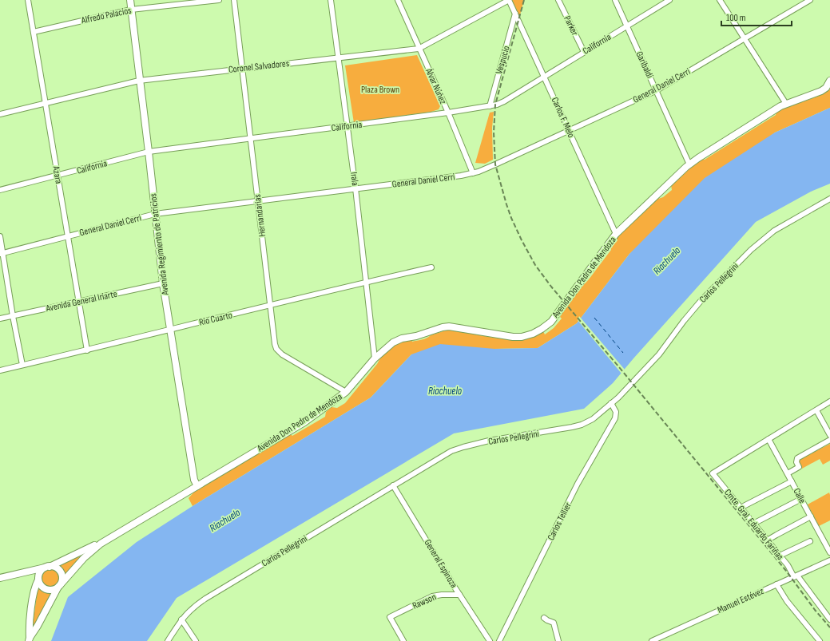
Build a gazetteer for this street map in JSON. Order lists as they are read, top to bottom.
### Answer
{
  "streets": {
    "main road": ["Avenida Regimiento de Patricios", "Avenida Don Pedro de Mendoza"],
    "street": [
      "Alfredo Palacios",
      "Parker",
      "California",
      "Vespucio",
      "Garibaldi",
      "Coronel Salvadores",
      "General Daniel Cerri",
      "Álvar Núñez",
      "Carlos F. Melo",
      "Azara",
      "Irala",
      "Hernandarias",
      "Carlos Pellegrini",
      "Avenida General Iriarte",
      "Río Cuarto",
      "Calle",
      "Carlos Tellier",
      "Cmte. Gral. Eduardo Fariñas",
      "General Espinoza",
      "Manuel Estévez",
      "Rawson"
    ]
  },
  "crossings": [
    ["Alfredo Palacios", "Azara"],
    ["Alfredo Palacios", "Avenida Regimiento de Patricios"],
    ["Parker", "California"],
    ["California", "Vespucio"],
    ["California", "Garibaldi"],
    ["California", "Álvar Núñez"],
    ["California", "Carlos F. Melo"],
    ["California", "Azara"],
    ["California", "Irala"],
    ["California", "Hernandarias"],
    ["California", "Avenida Regimiento de Patricios"],
    ["Vespucio", "Carlos F. Melo"],
    ["Garibaldi", "General Daniel Cerri"],
    ["Garibaldi", "Avenida Don Pedro de Mendoza"],
    ["Coronel Salvadores", "Álvar Núñez"],
    ["Coronel Salvadores", "Carlos F. Melo"],
    ["Coronel Salvadores", "Azara"],
    ["Coronel Salvadores", "Irala"],
    ["Coronel Salvadores", "Hernandarias"],
    ["Coronel Salvadores", "Avenida Regimiento de Patricios"],
    ["General Daniel Cerri", "Álvar Núñez"],
    ["General Daniel Cerri", "Carlos F. Melo"],
    ["General Daniel Cerri", "Azara"],
    ["General Daniel Cerri", "Irala"],
    ["General Daniel Cerri", "Hernandarias"],
    ["General Daniel Cerri", "Avenida Regimiento de Patricios"],
    ["Carlos F. Melo", "Avenida Don Pedro de Mendoza"],
    ["Azara", "Avenida General Iriarte"],
    ["Azara", "Río Cuarto"],
    ["Irala", "Avenida Don Pedro de Mendoza"],
    ["Irala", "Río Cuarto"],
    ["Hernandarias", "Avenida Don Pedro de Mendoza"],
    ["Hernandarias", "Río Cuarto"],
    ["Avenida Regimiento de Patricios", "Avenida Don Pedro de Mendoza"],
    ["Avenida Regimiento de Patricios", "Avenida General Iriarte"],
    ["Avenida Regimiento de Patricios", "Río Cuarto"],
    ["Carlos Pellegrini", "Carlos Tellier"],
    ["Carlos Pellegrini", "General Espinoza"],
    ["Calle", "Cmte. Gral. Eduardo Fariñas"],
    ["Cmte. Gral. Eduardo Fariñas", "Manuel Estévez"],
    ["General Espinoza", "Rawson"]
  ],
  "water": ["Riachuelo"],
  "parks": ["Plaza Brown"],
  "scale_bar": "100 m"
}
